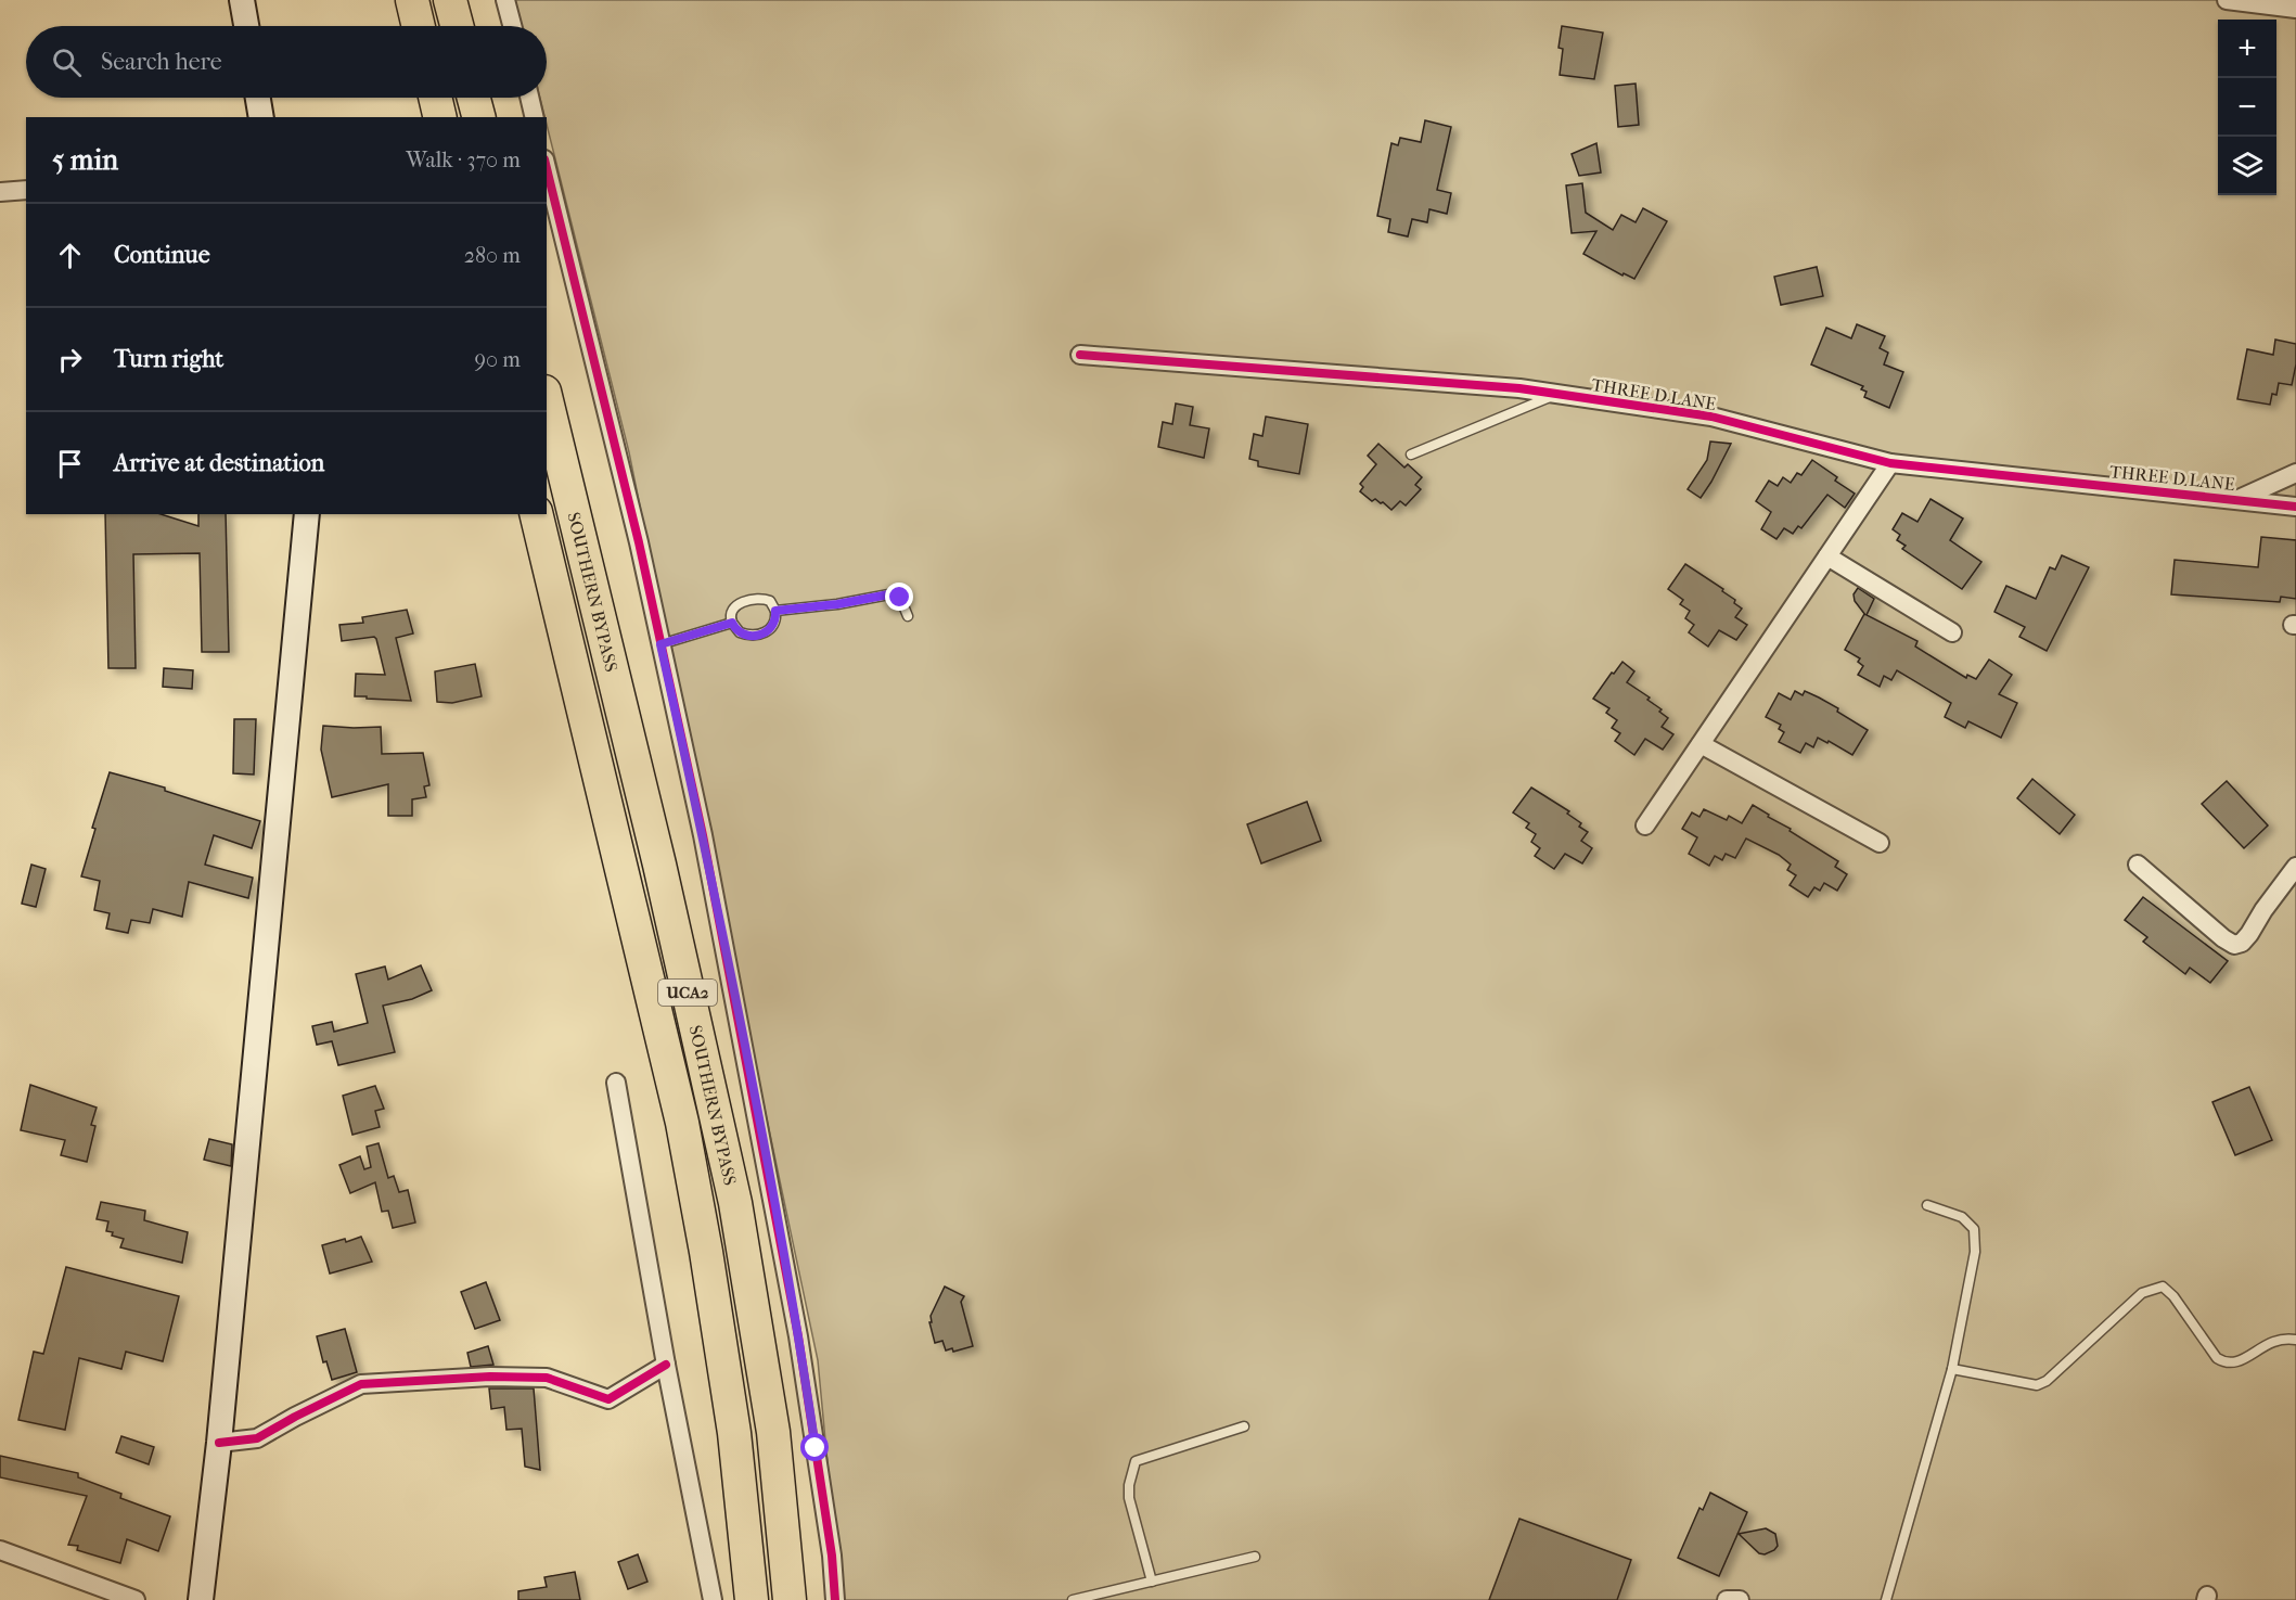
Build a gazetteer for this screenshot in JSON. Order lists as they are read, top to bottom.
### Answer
{
  "streets": {
    "highway": ["SOUTHERN BYPASS", "UCA2"],
    "street": ["THREE D LANE"]
  },
  "page": {
    "map_buttons": ["+", "−"],
    "search": "Search here",
    "heading": ["5 min", "Walk · 370 m"],
    "list": [
      ["Continue", "280 m"],
      ["Turn right", "90 m"],
      "Arrive at destination"
    ]
  }
}
